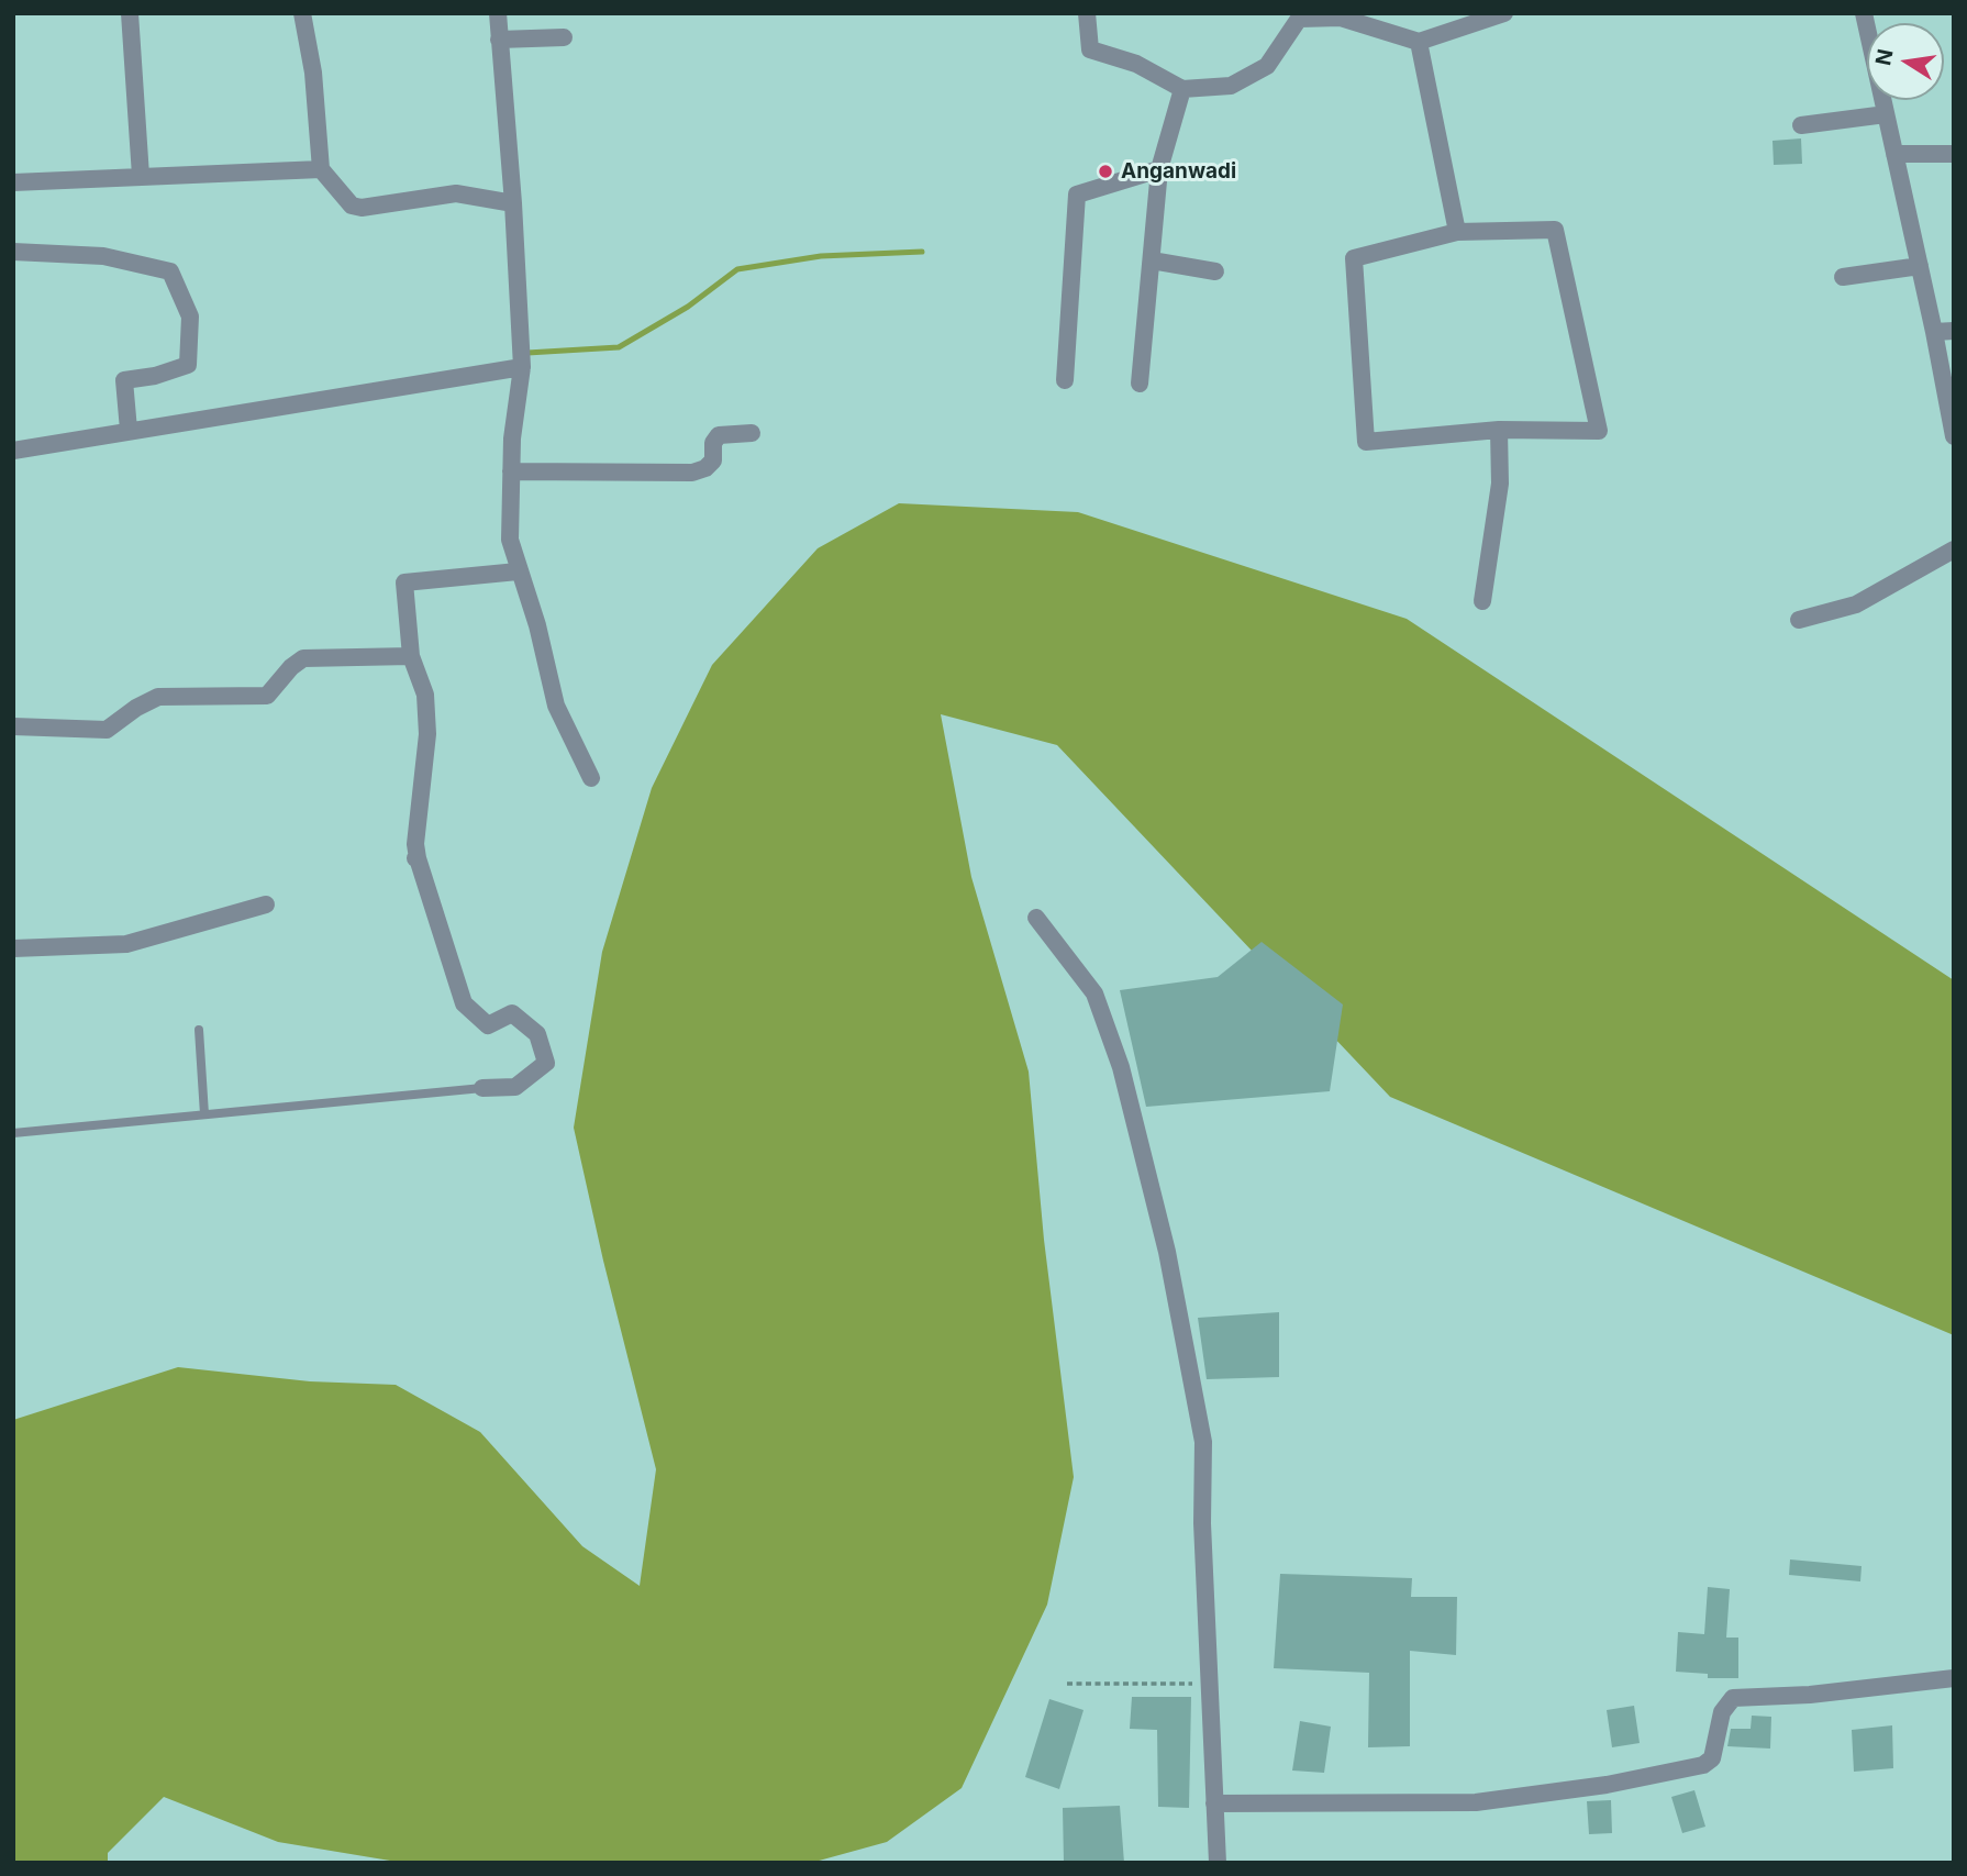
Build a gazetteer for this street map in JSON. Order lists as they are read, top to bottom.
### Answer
{
  "places": ["Anganwadi"],
  "north": "left"
}
